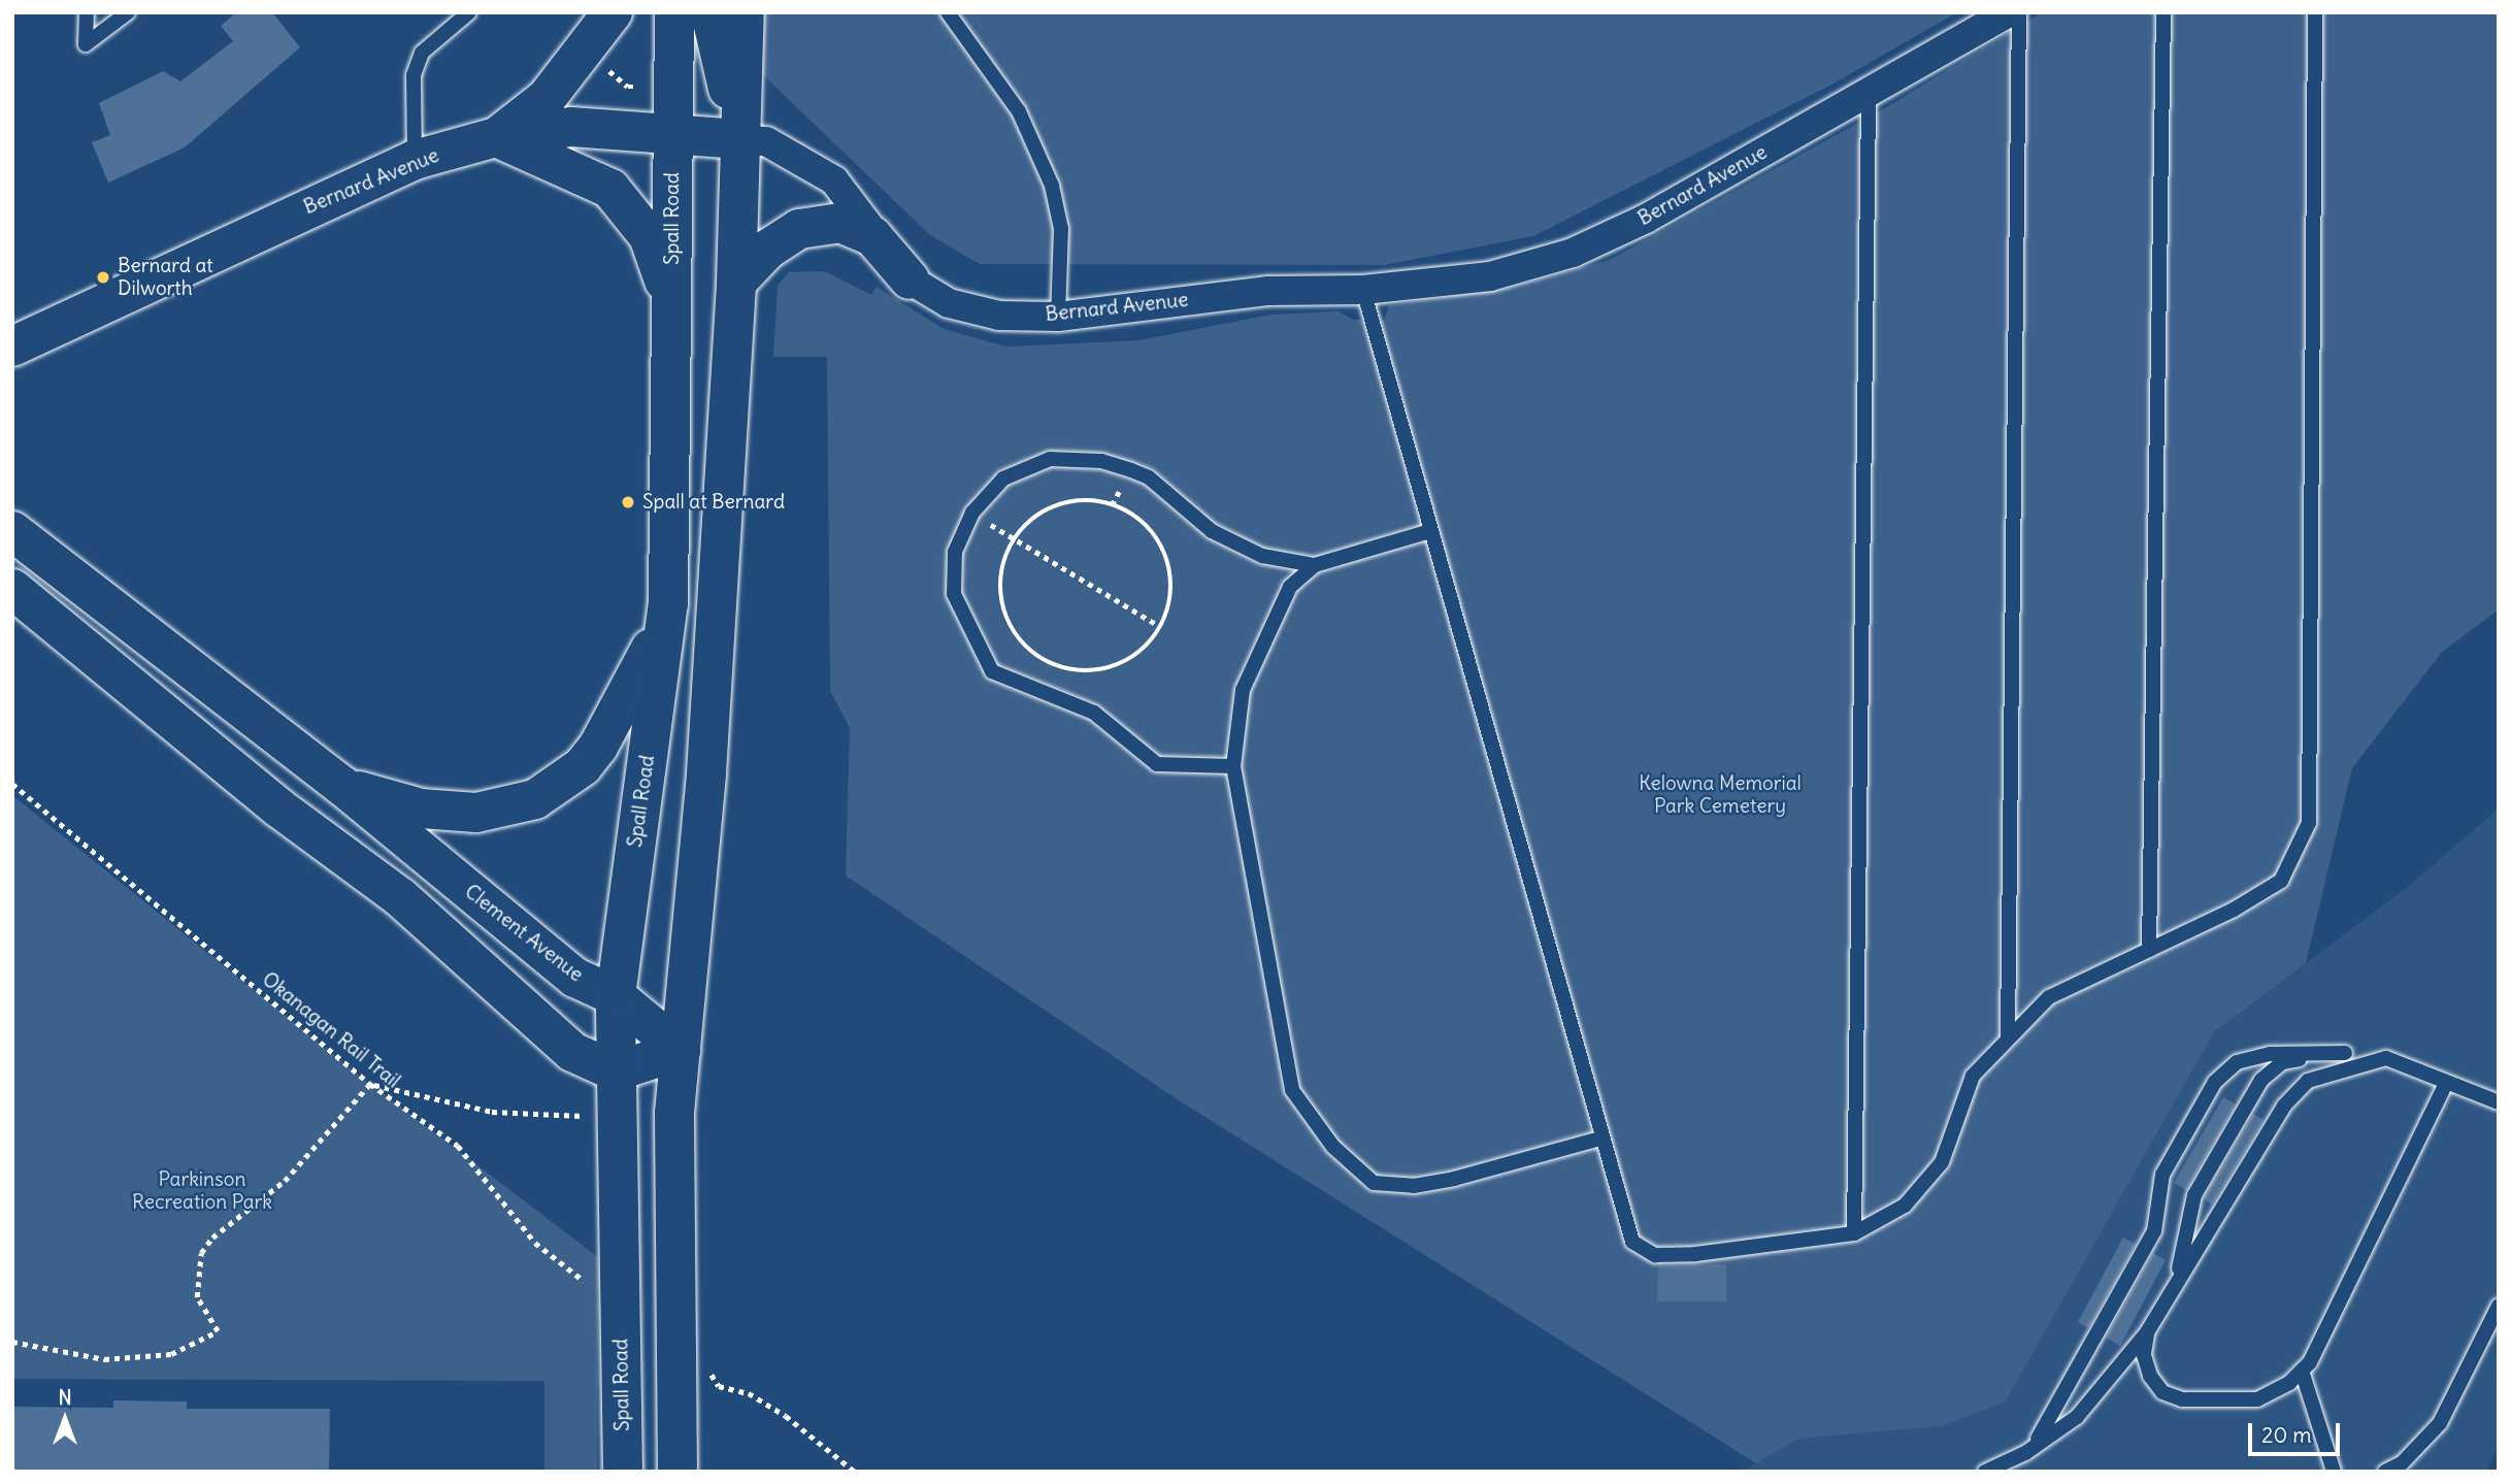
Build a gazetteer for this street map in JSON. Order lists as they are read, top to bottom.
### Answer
{
  "streets": {
    "main road": ["Bernard Avenue", "Spall Road", "Clement Avenue"],
    "path": ["Okanagan Rail Trail"]
  },
  "crossings": [
    ["Bernard Avenue", "Spall Road"],
    ["Spall Road", "Clement Avenue"],
    ["Spall Road", "Okanagan Rail Trail"]
  ],
  "parks": ["Kelowna Memorial Park Cemetery", "Parkinson Recreation Park"],
  "places": ["Bernard at Dilworth", "Spall at Bernard"],
  "scale_bar": "20 m",
  "north": "top"
}
